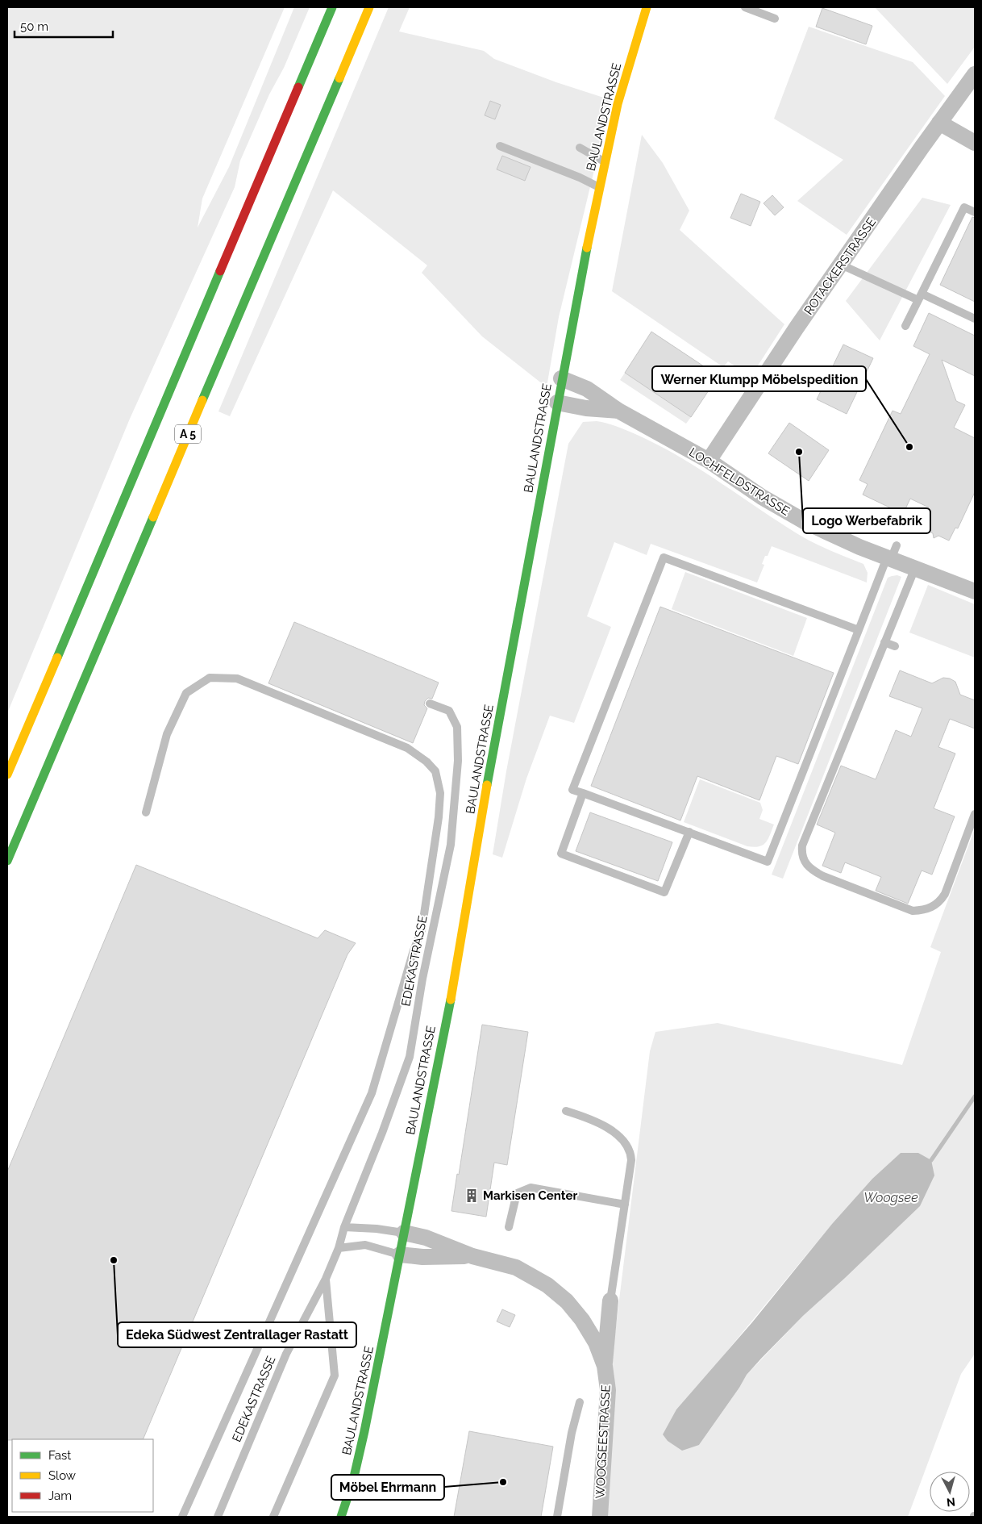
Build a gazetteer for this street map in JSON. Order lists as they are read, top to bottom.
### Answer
{
  "streets": {
    "main road": ["BAULANDSTRASSE", "A 5"],
    "street": ["ROTACKERSTRASSE", "LOCHFELDSTRASSE", "WOOGSEESTRASSE"],
    "lane": ["EDEKASTRASSE"]
  },
  "crossings": [
    ["BAULANDSTRASSE", "LOCHFELDSTRASSE"],
    ["BAULANDSTRASSE", "WOOGSEESTRASSE"],
    ["ROTACKERSTRASSE", "LOCHFELDSTRASSE"]
  ],
  "water": ["Woogsee"],
  "places": {
    "other": [
      "Werner Klumpp Möbelspedition",
      "Logo Werbefabrik",
      "Edeka Südwest Zentrallager Rastatt",
      "Möbel Ehrmann"
    ],
    "building": ["Markisen Center"]
  },
  "legend": ["Fast", "Slow", "Jam"],
  "scale_bar": "50 m",
  "north": "bottom"
}
